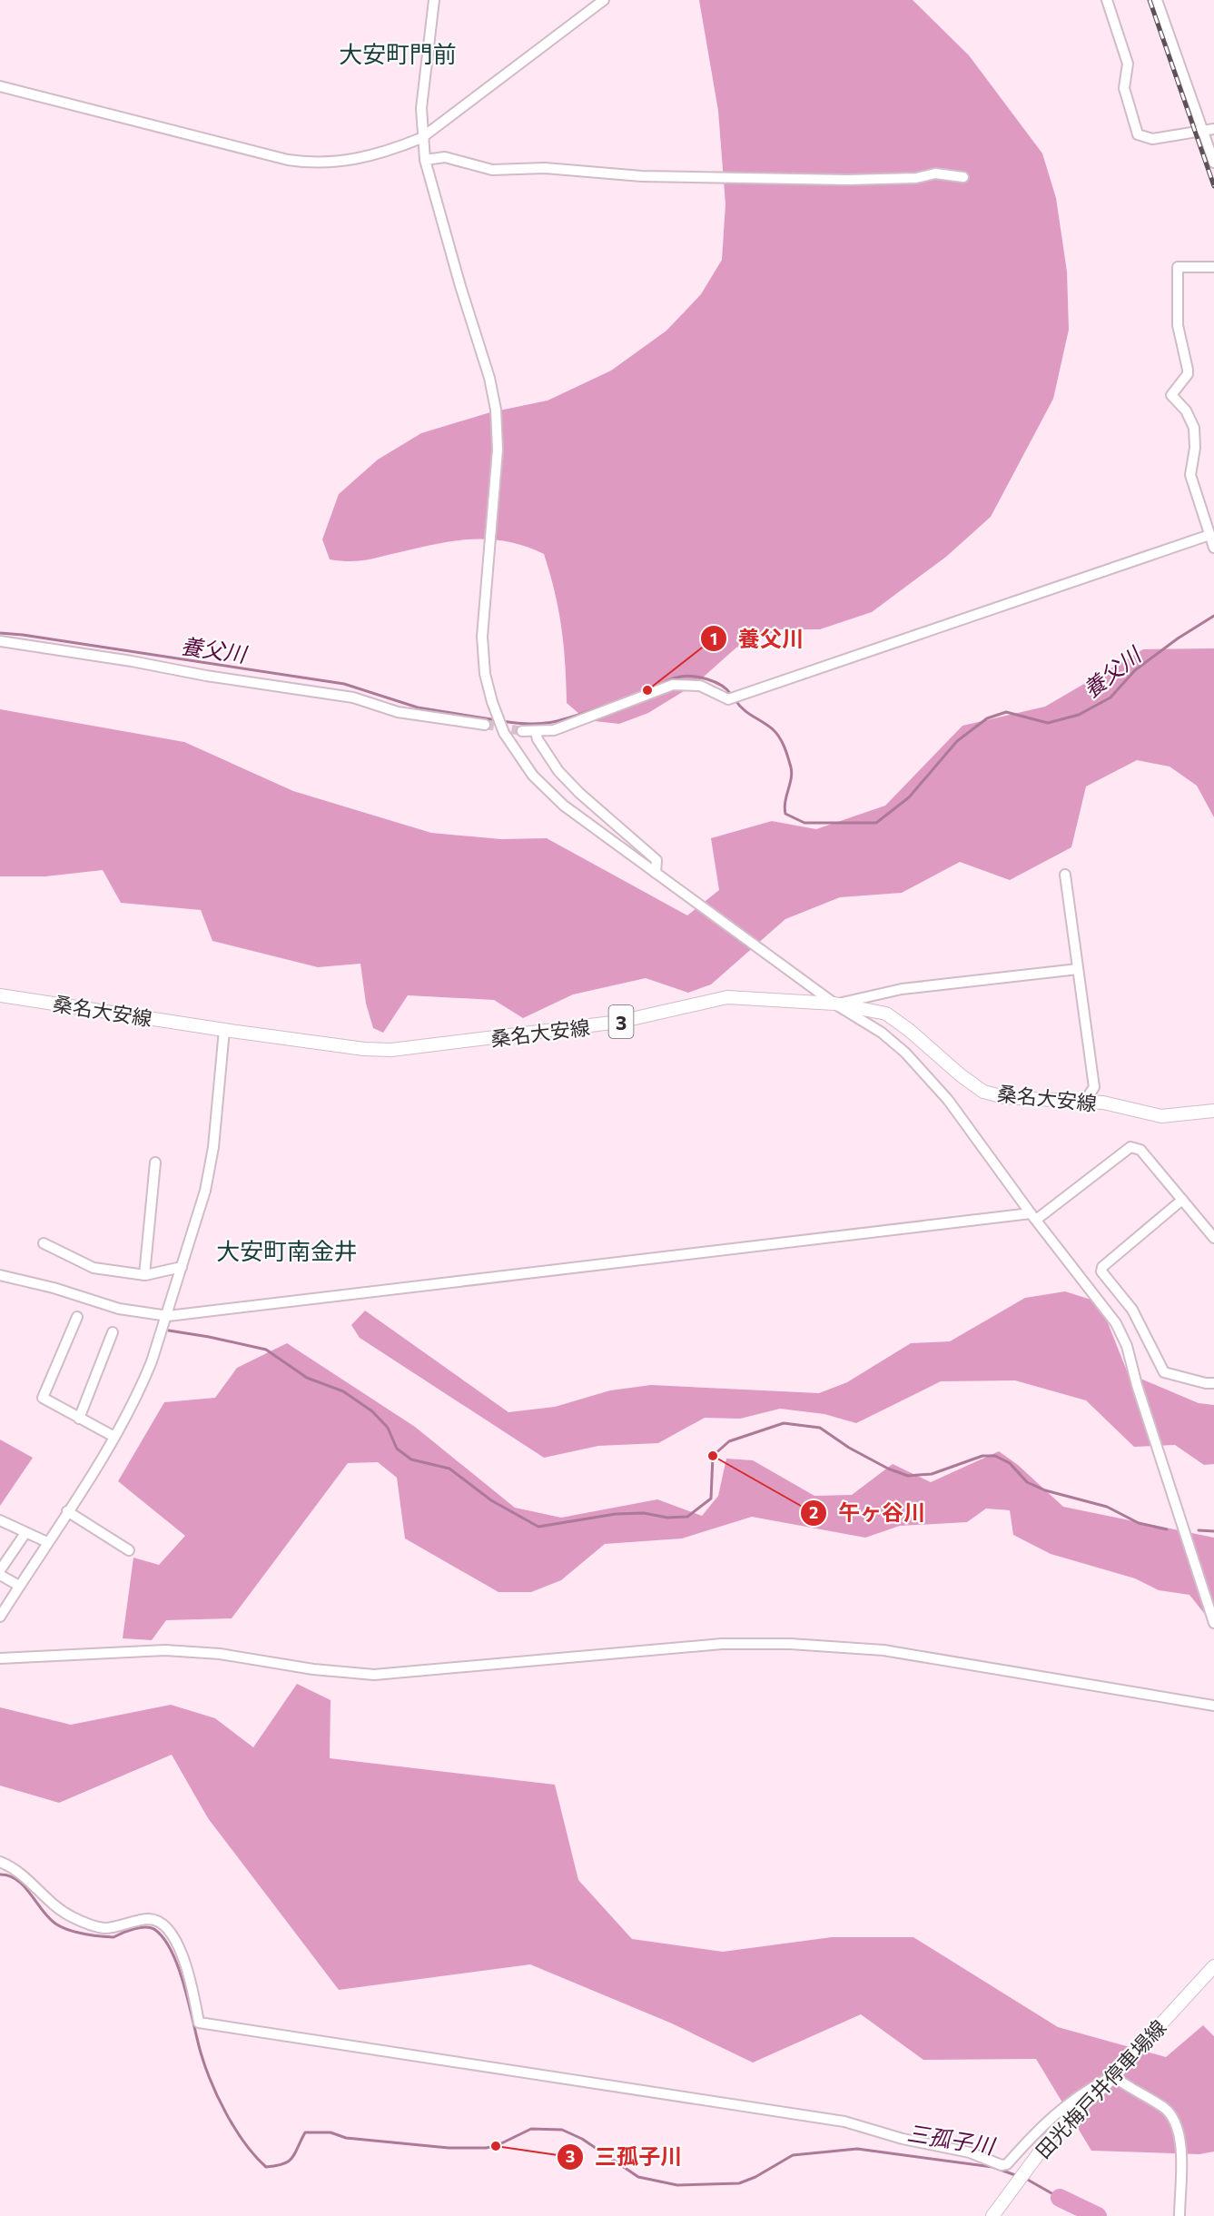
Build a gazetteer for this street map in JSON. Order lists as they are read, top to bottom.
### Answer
{
  "streets": {
    "main road": ["桑名大安線", "3", "田光梅戸井停車場線"]
  },
  "districts": ["大安町門前", "大安町南金井"],
  "water": ["養父川", "三孤子川"],
  "places": ["養父川", "午ヶ谷川", "三孤子川"]
}
